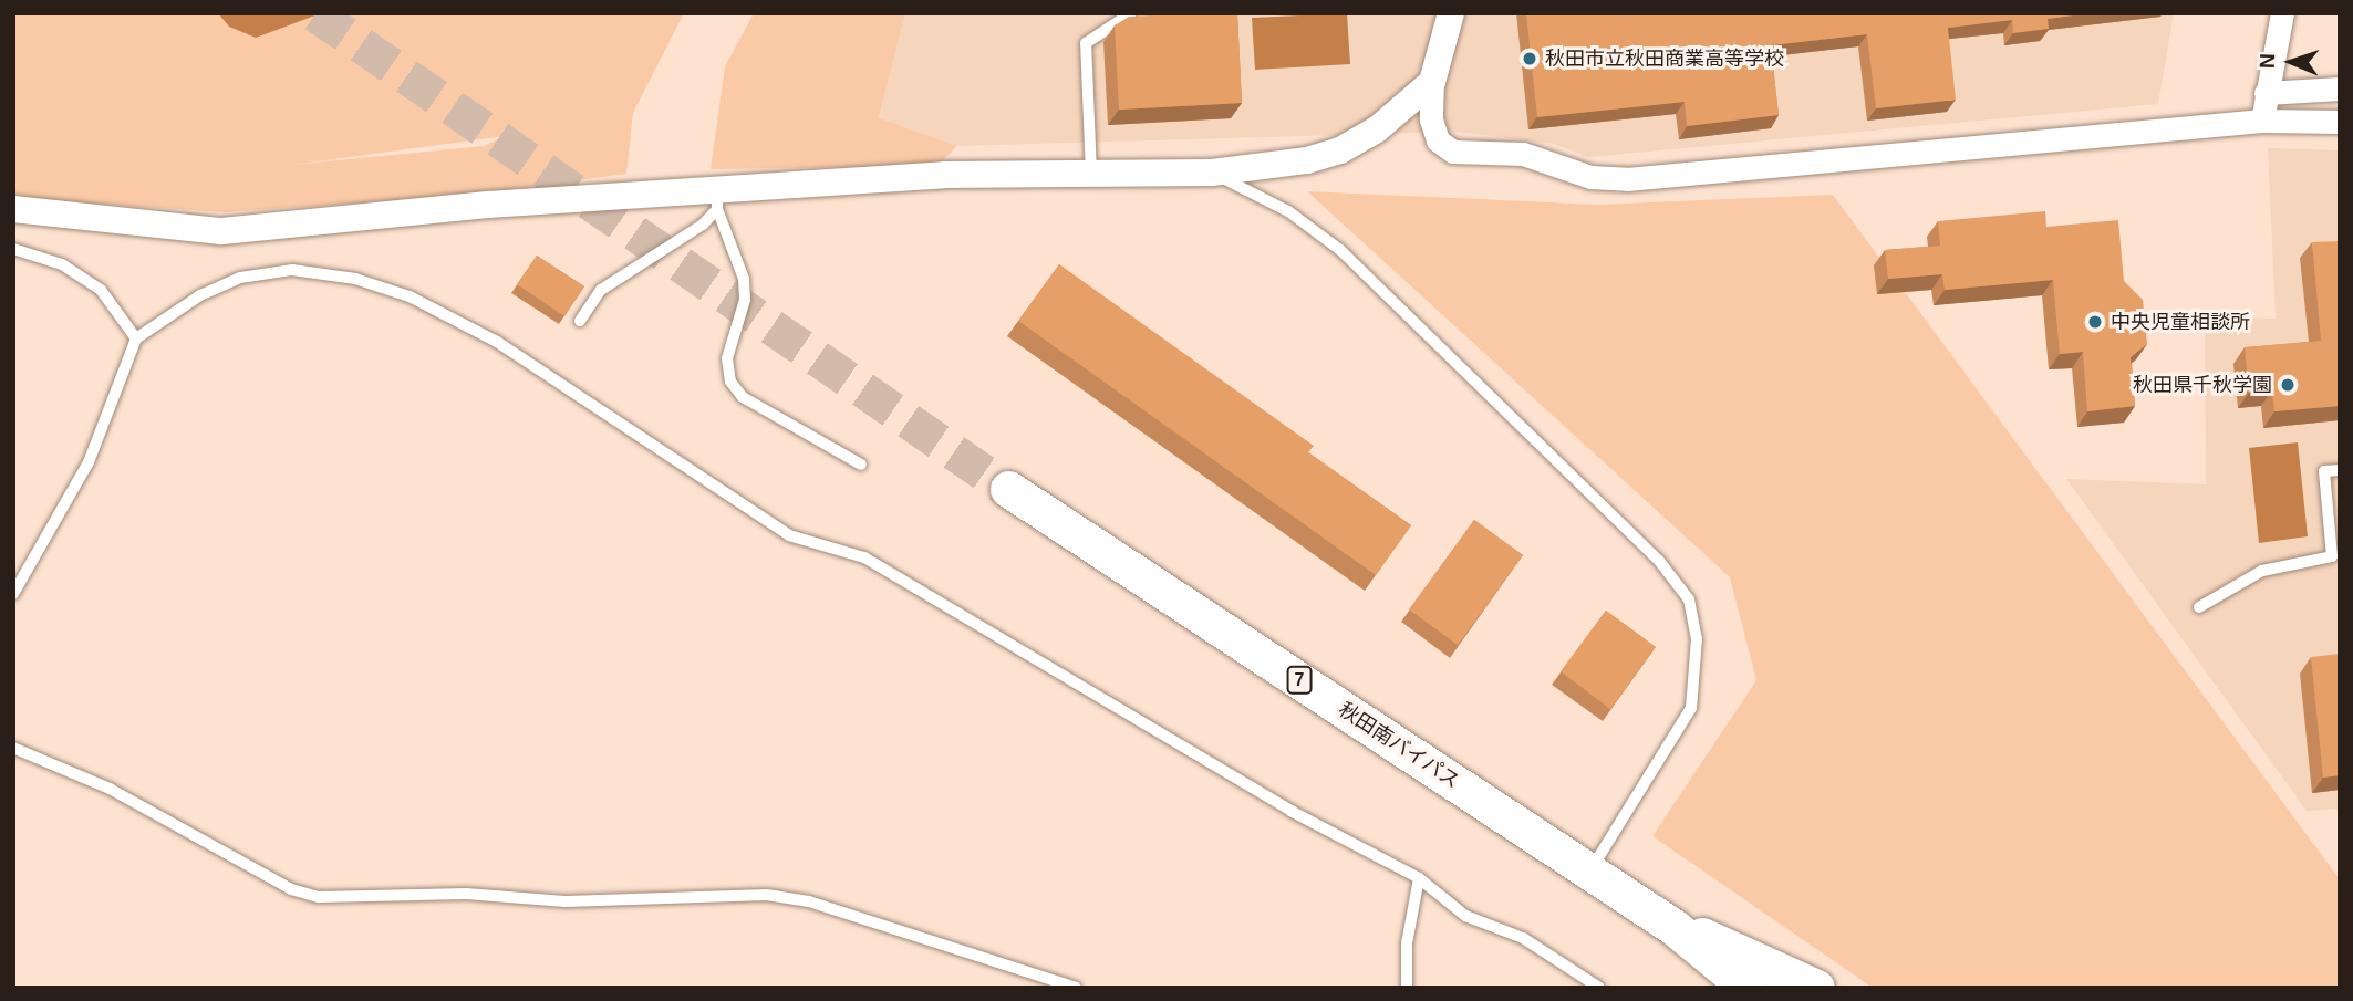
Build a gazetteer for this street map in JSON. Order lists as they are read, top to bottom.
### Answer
{
  "streets": {
    "highway": ["7", "秋田南バイパス"]
  },
  "places": ["秋田市立秋田商業高等学校", "中央児童相談所", "秋田県千秋学園"],
  "north": "left"
}
